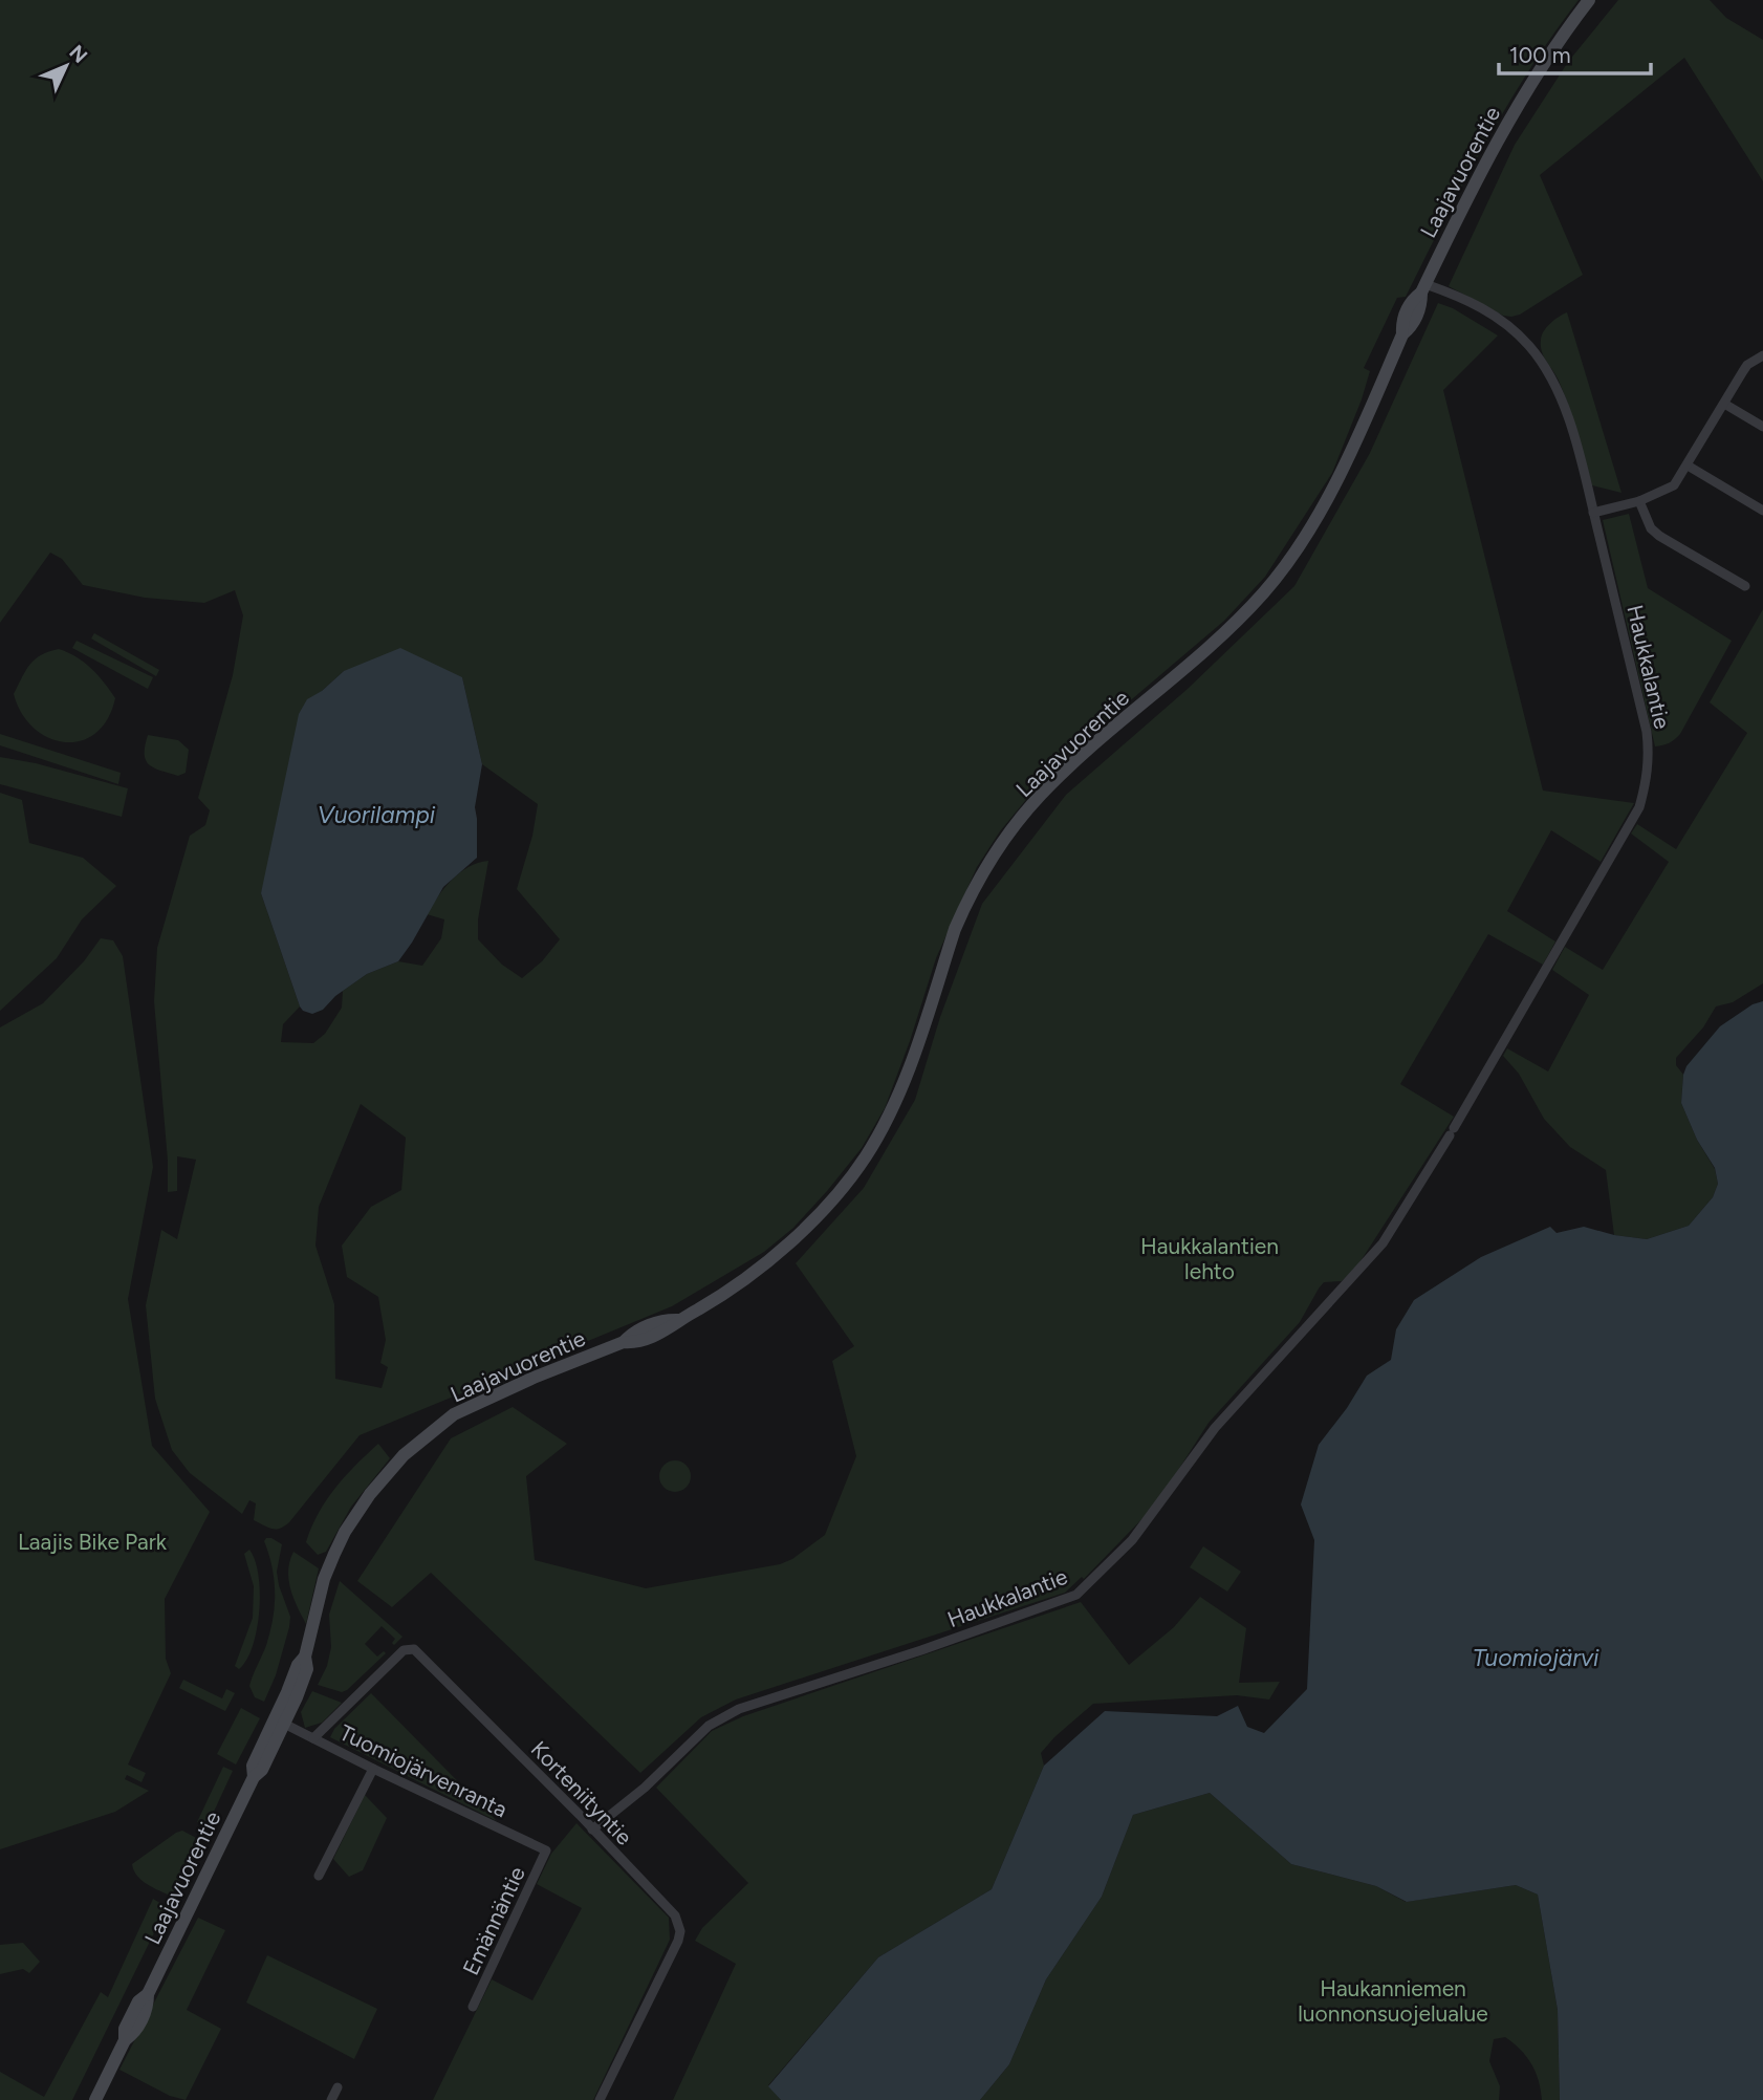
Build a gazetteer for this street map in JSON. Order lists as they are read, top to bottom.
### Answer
{
  "streets": {
    "street": [
      "Laajavuorentie",
      "Haukkalantie",
      "Tuomiojärvenranta",
      "Korteniityntie",
      "Emännäntie"
    ]
  },
  "crossings": [
    ["Laajavuorentie", "Haukkalantie"],
    ["Laajavuorentie", "Tuomiojärvenranta"],
    ["Haukkalantie", "Korteniityntie"],
    ["Tuomiojärvenranta", "Korteniityntie"],
    ["Tuomiojärvenranta", "Emännäntie"]
  ],
  "water": ["Vuorilampi", "Tuomiojärvi"],
  "parks": ["Haukkalantien lehto", "Laajis Bike Park", "Haukanniemen luonnonsuojelualue"],
  "scale_bar": "100 m",
  "north": "top right"
}
